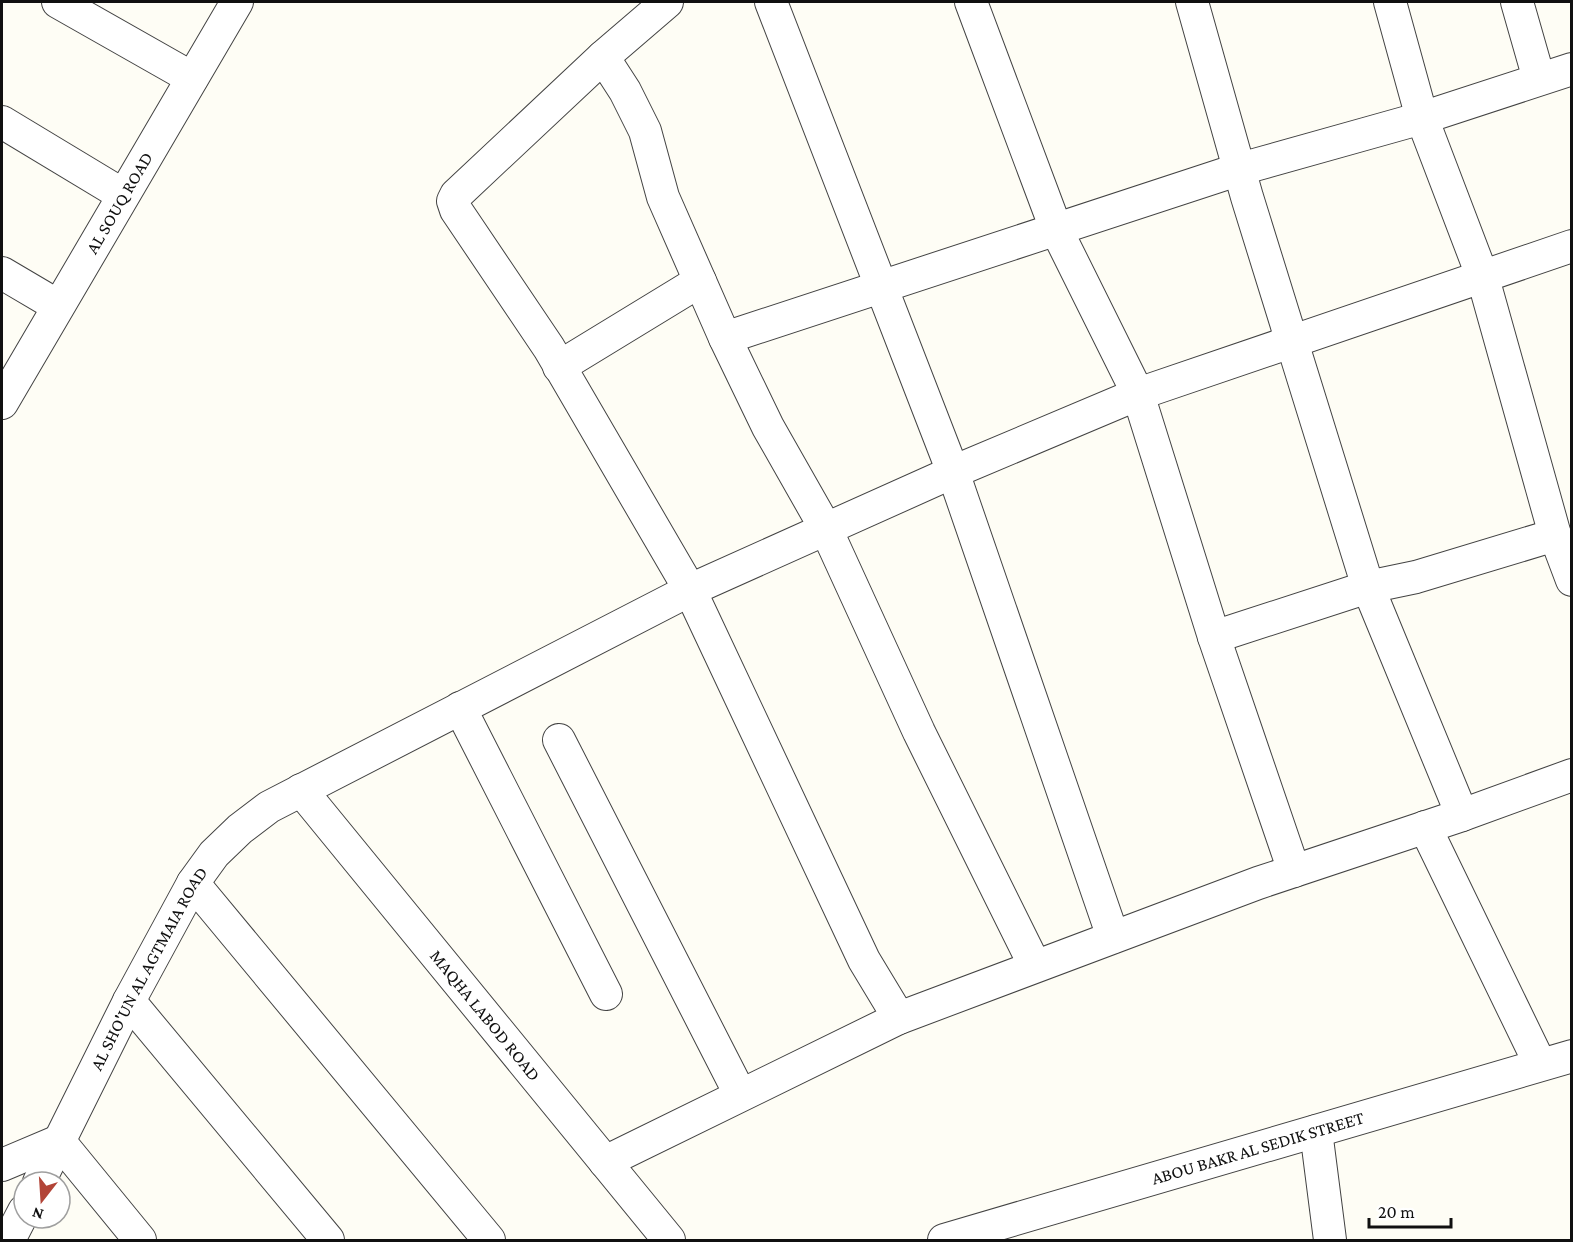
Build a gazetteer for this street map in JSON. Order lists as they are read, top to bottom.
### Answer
{
  "streets": {
    "street": [
      "AL SOUQ ROAD",
      "AL SHO'UN AL AGTMAIA ROAD",
      "MAQHA LABOD ROAD",
      "ABOU BAKR AL SEDIK STREET"
    ]
  },
  "crossings": [
    ["AL SHO'UN AL AGTMAIA ROAD", "MAQHA LABOD ROAD"]
  ],
  "scale_bar": "20 m",
  "north": "bottom"
}
